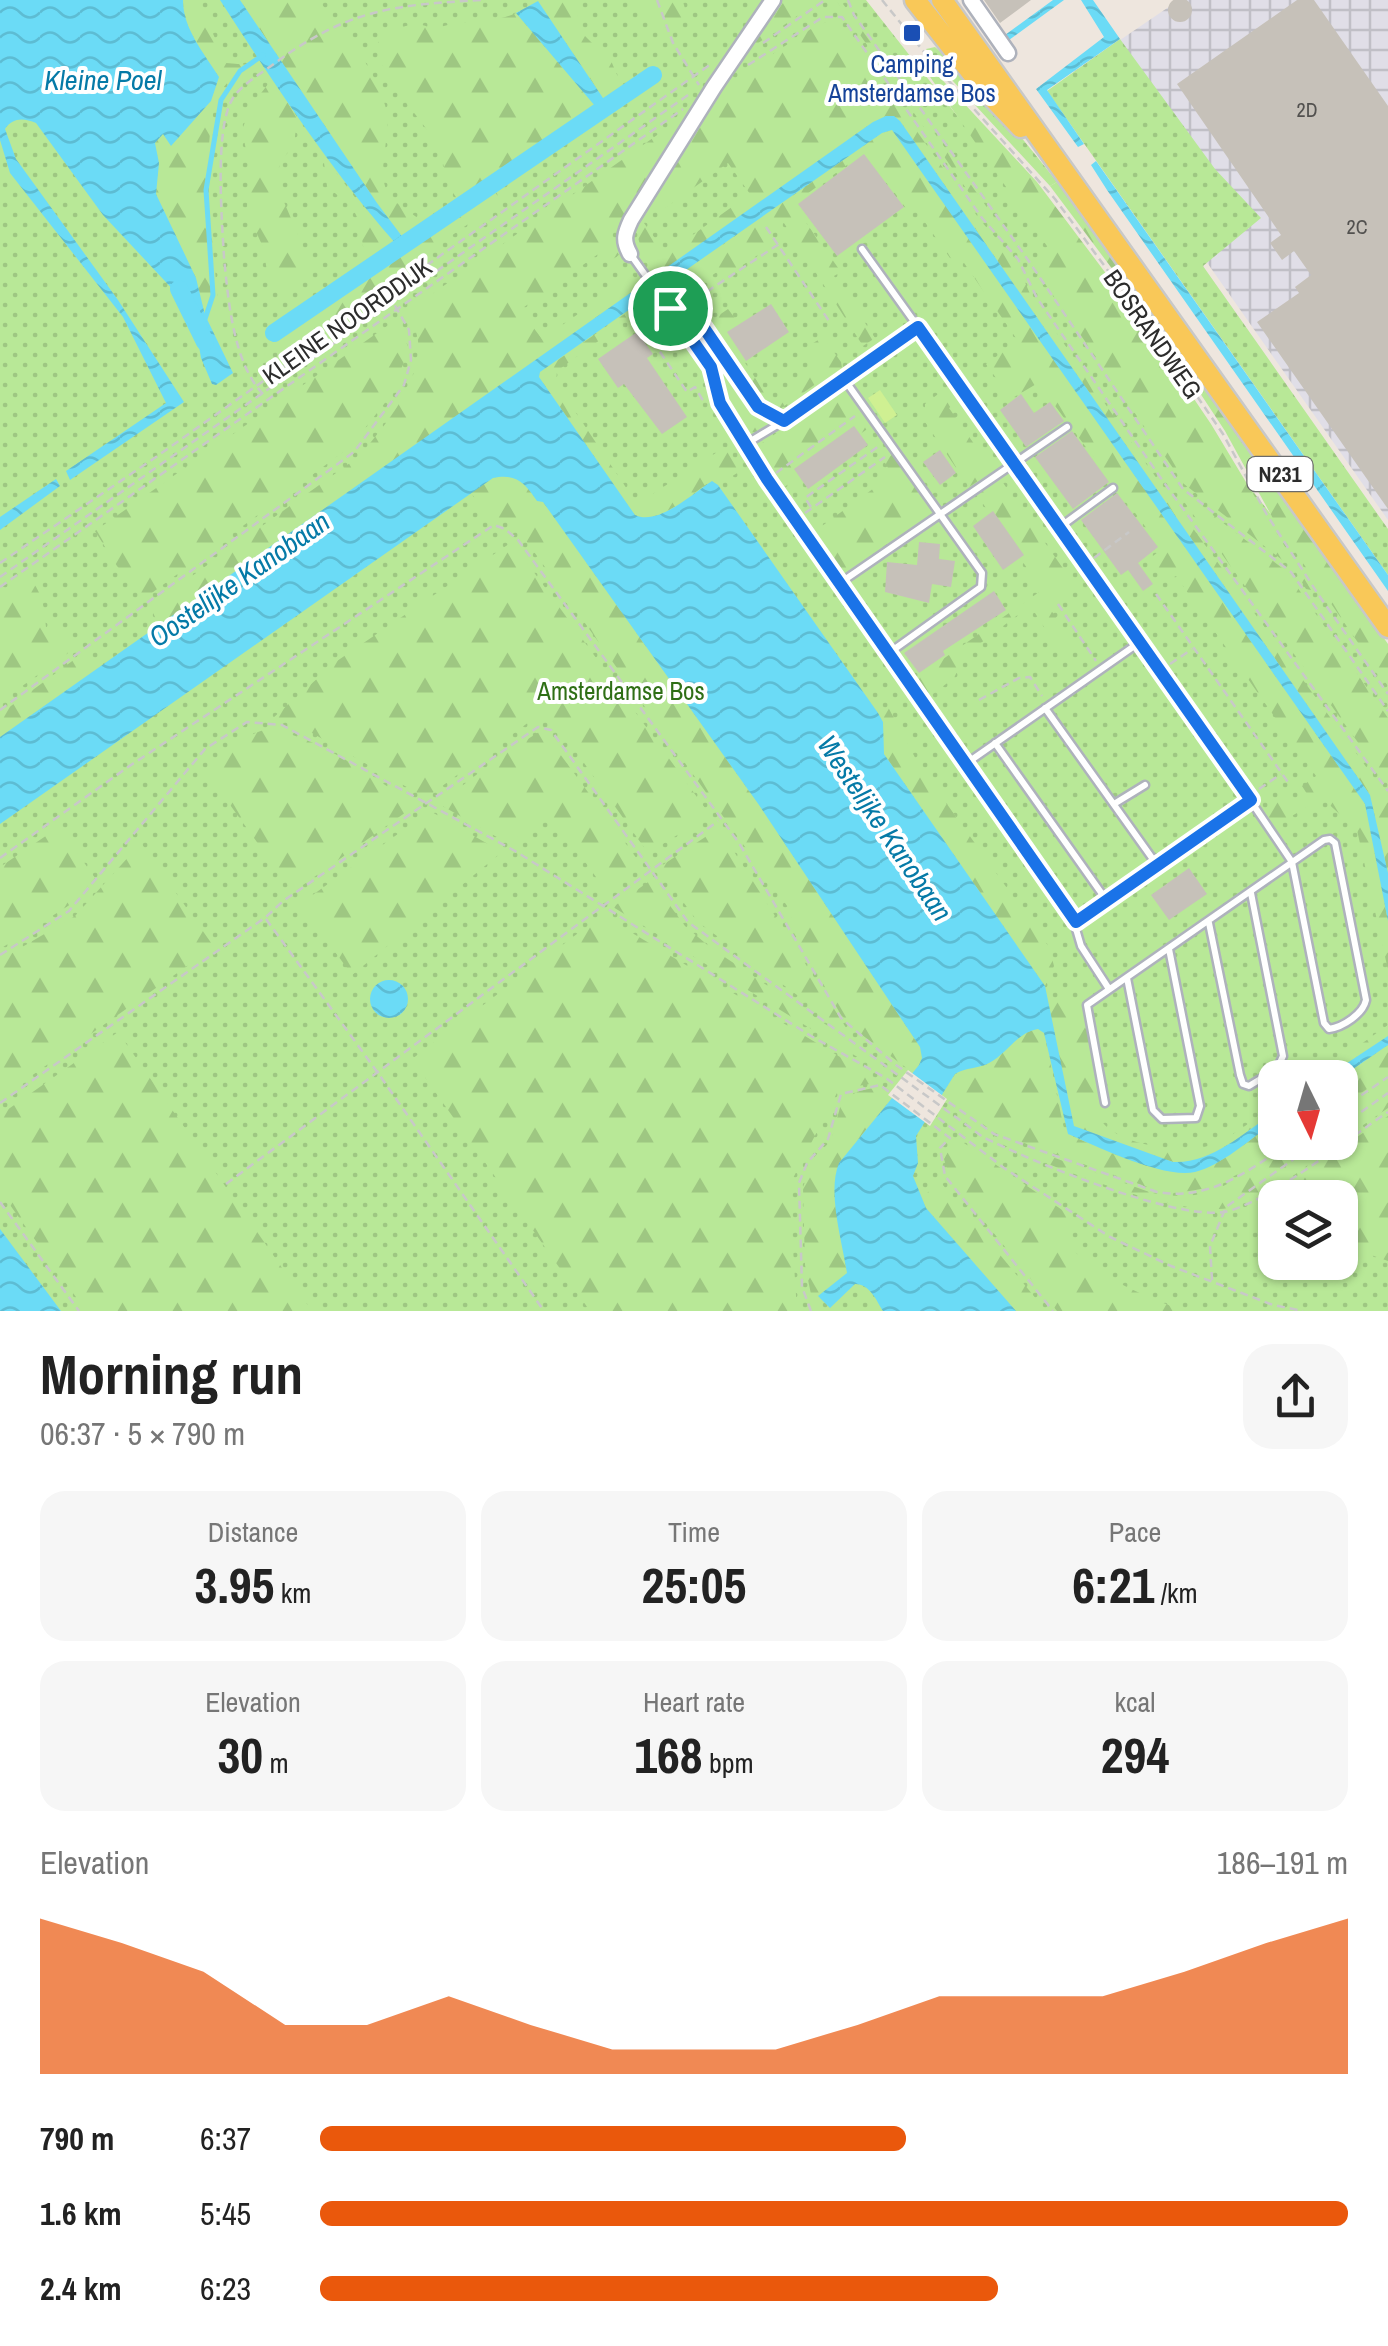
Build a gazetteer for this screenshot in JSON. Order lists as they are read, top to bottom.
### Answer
{
  "streets": {
    "main road": ["BOSRANDWEG", "N231"],
    "path": ["KLEINE NOORDDIJK"]
  },
  "water": ["Kleine Poel", "Oostelijke Kanobaan", "Westelijke Kanobaan"],
  "parks": ["Amsterdamse Bos"],
  "places": {
    "transit": ["Camping Amsterdamse Bos"]
  },
  "house_numbers": ["2D", "2C"],
  "north": "bottom",
  "page": {
    "heading": ["Morning run", "06:37 · 5 × 790 m"],
    "stats": [
      ["Distance", "3.95 km"],
      ["Time", "25:05"],
      ["Pace", "6:21 /km"],
      ["Elevation", "30 m"],
      ["Heart rate", "168 bpm"],
      ["kcal", "294"]
    ],
    "chart": ["Elevation", "186–191 m"],
    "list": [
      {
        "name": "790 m",
        "note": "6:37"
      },
      {
        "name": "1.6 km",
        "note": "5:45"
      },
      {
        "name": "2.4 km",
        "note": "6:23"
      }
    ]
  }
}
